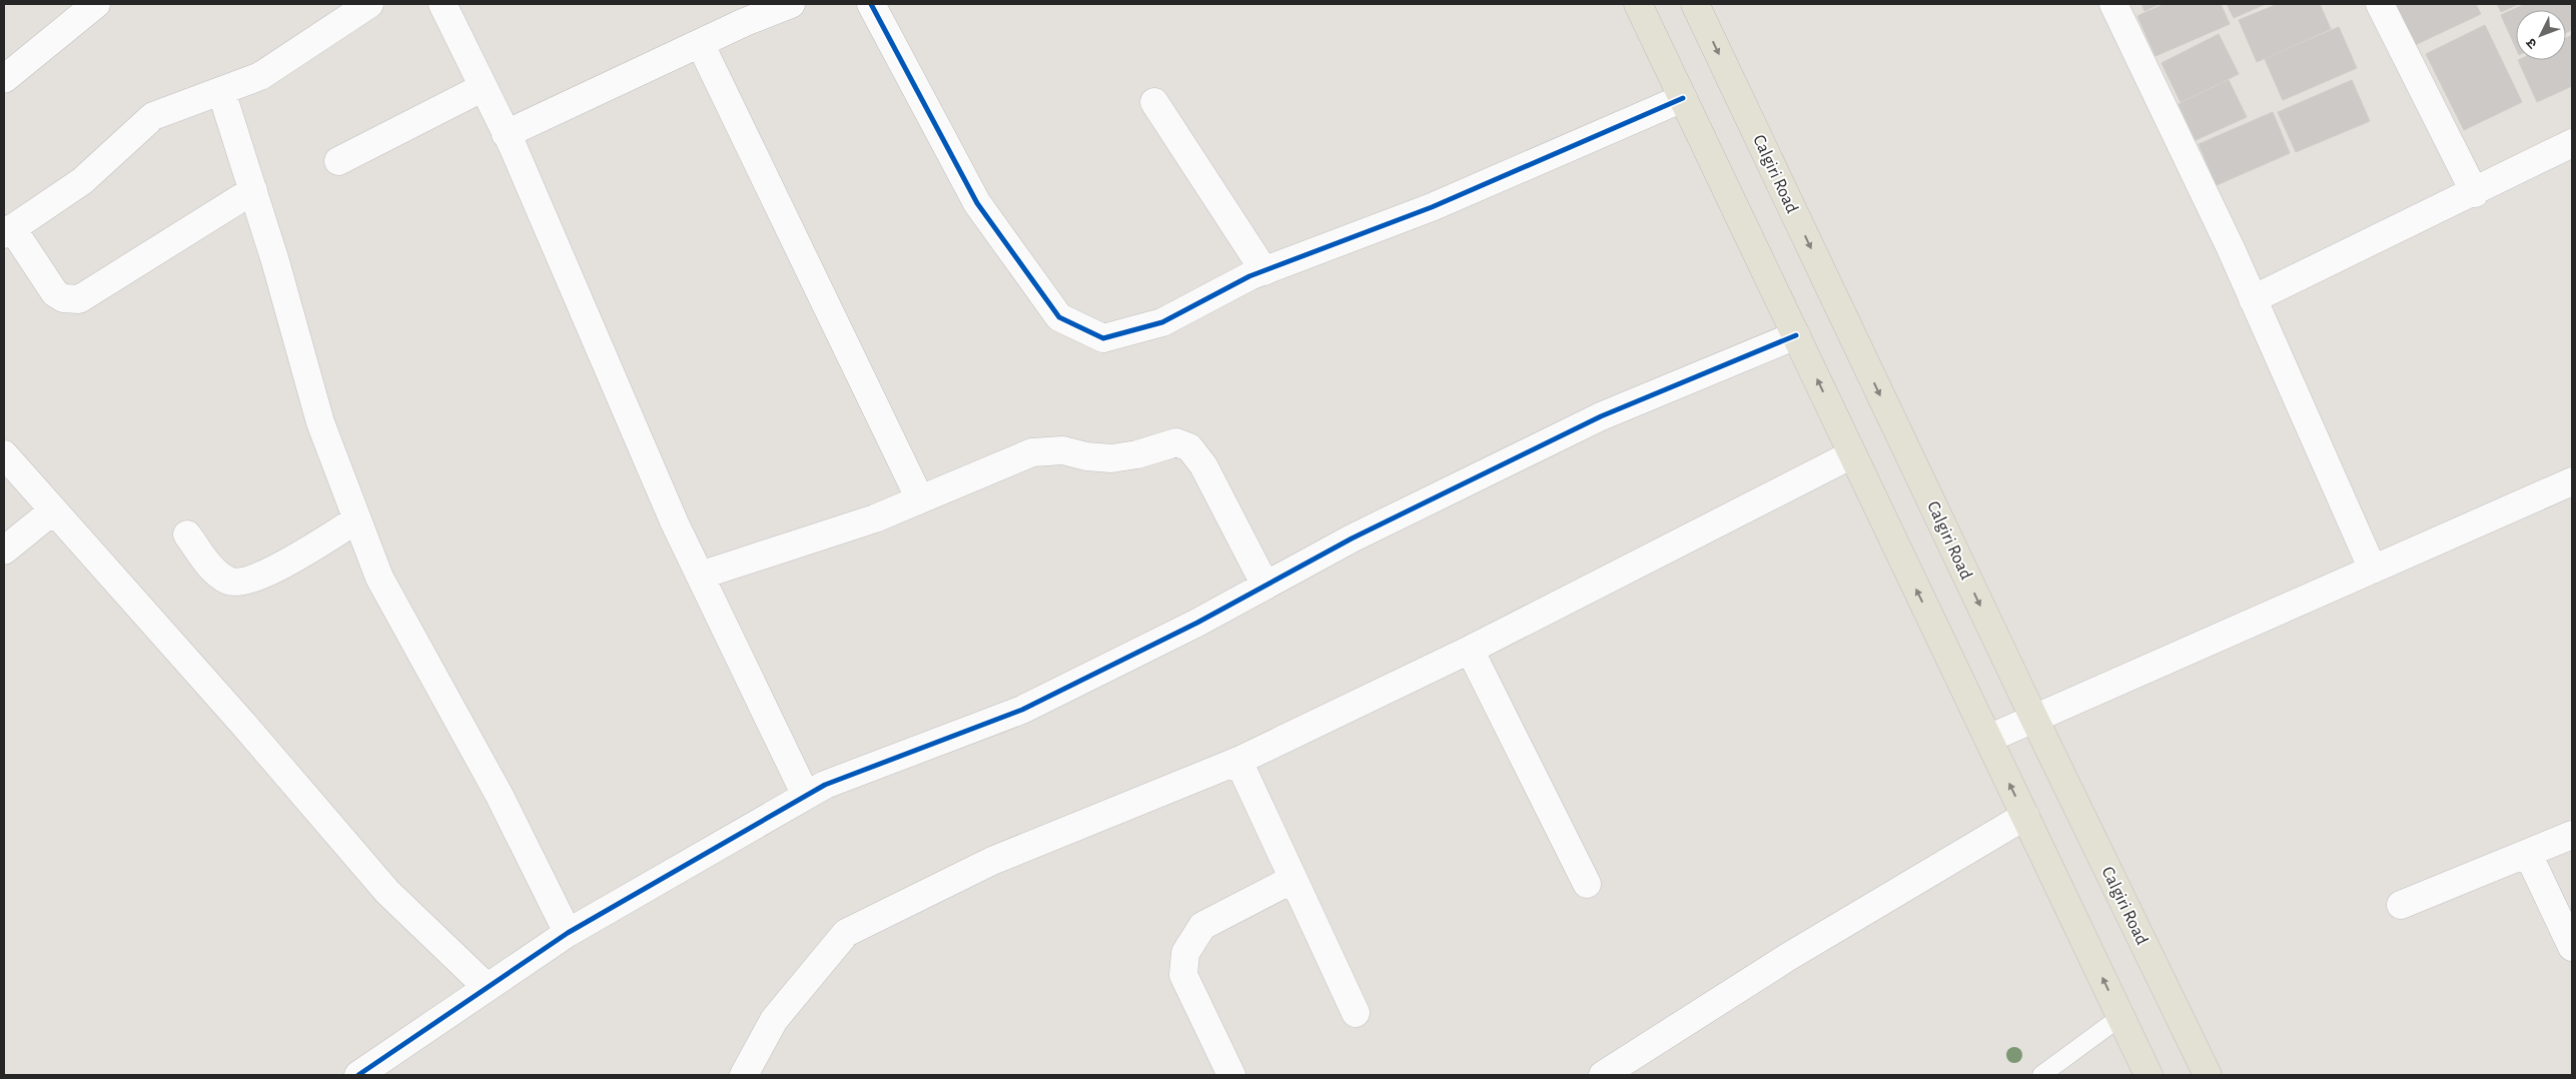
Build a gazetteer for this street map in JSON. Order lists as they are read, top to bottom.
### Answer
{
  "streets": {
    "main road": ["Calgiri Road"]
  },
  "north": "bottom left"
}
